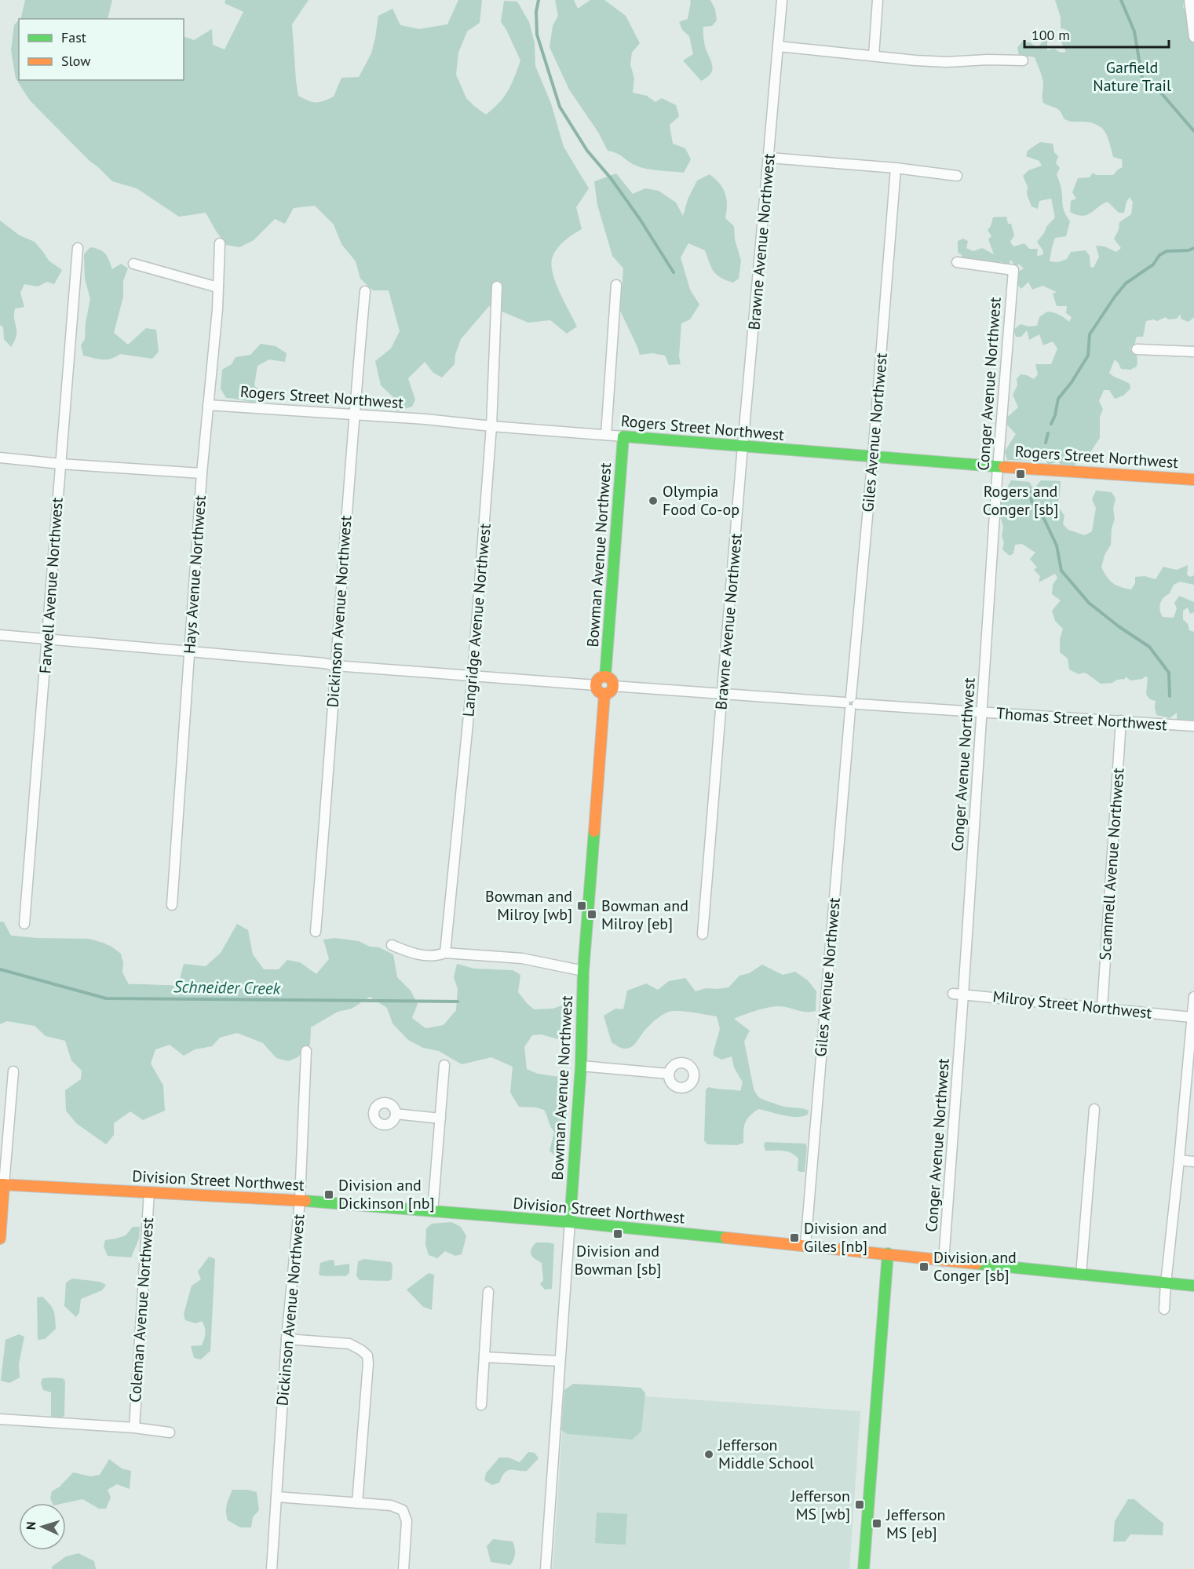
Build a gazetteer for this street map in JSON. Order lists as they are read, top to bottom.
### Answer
{
  "streets": {
    "street": [
      "Brawne Avenue Northwest",
      "Conger Avenue Northwest",
      "Rogers Street Northwest",
      "Giles Avenue Northwest",
      "Bowman Avenue Northwest",
      "Hays Avenue Northwest",
      "Farwell Avenue Northwest",
      "Dickinson Avenue Northwest",
      "Langridge Avenue Northwest",
      "Thomas Street Northwest",
      "Scammell Avenue Northwest",
      "Milroy Street Northwest",
      "Division Street Northwest",
      "Coleman Avenue Northwest"
    ]
  },
  "crossings": [
    ["Brawne Avenue Northwest", "Rogers Street Northwest"],
    ["Brawne Avenue Northwest", "Thomas Street Northwest"],
    ["Conger Avenue Northwest", "Rogers Street Northwest"],
    ["Conger Avenue Northwest", "Thomas Street Northwest"],
    ["Conger Avenue Northwest", "Milroy Street Northwest"],
    ["Conger Avenue Northwest", "Division Street Northwest"],
    ["Rogers Street Northwest", "Giles Avenue Northwest"],
    ["Rogers Street Northwest", "Bowman Avenue Northwest"],
    ["Rogers Street Northwest", "Hays Avenue Northwest"],
    ["Rogers Street Northwest", "Dickinson Avenue Northwest"],
    ["Rogers Street Northwest", "Langridge Avenue Northwest"],
    ["Giles Avenue Northwest", "Thomas Street Northwest"],
    ["Giles Avenue Northwest", "Division Street Northwest"],
    ["Bowman Avenue Northwest", "Thomas Street Northwest"],
    ["Bowman Avenue Northwest", "Division Street Northwest"],
    ["Dickinson Avenue Northwest", "Division Street Northwest"],
    ["Thomas Street Northwest", "Scammell Avenue Northwest"],
    ["Scammell Avenue Northwest", "Milroy Street Northwest"],
    ["Division Street Northwest", "Coleman Avenue Northwest"]
  ],
  "water": ["Schneider Creek"],
  "parks": ["Garfield Nature Trail"],
  "places": {
    "transit": [
      "Rogers and Conger [sb]",
      "Bowman and Milroy [wb]",
      "Bowman and Milroy [eb]",
      "Division and Dickinson [nb]",
      "Division and Bowman [sb]",
      "Division and Giles [nb]",
      "Division and Conger [sb]",
      "Jefferson MS [wb]",
      "Jefferson MS [eb]"
    ],
    "other": ["Olympia Food Co-op", "Jefferson Middle School"]
  },
  "legend": ["Fast", "Slow"],
  "scale_bar": "100 m",
  "north": "left"
}
